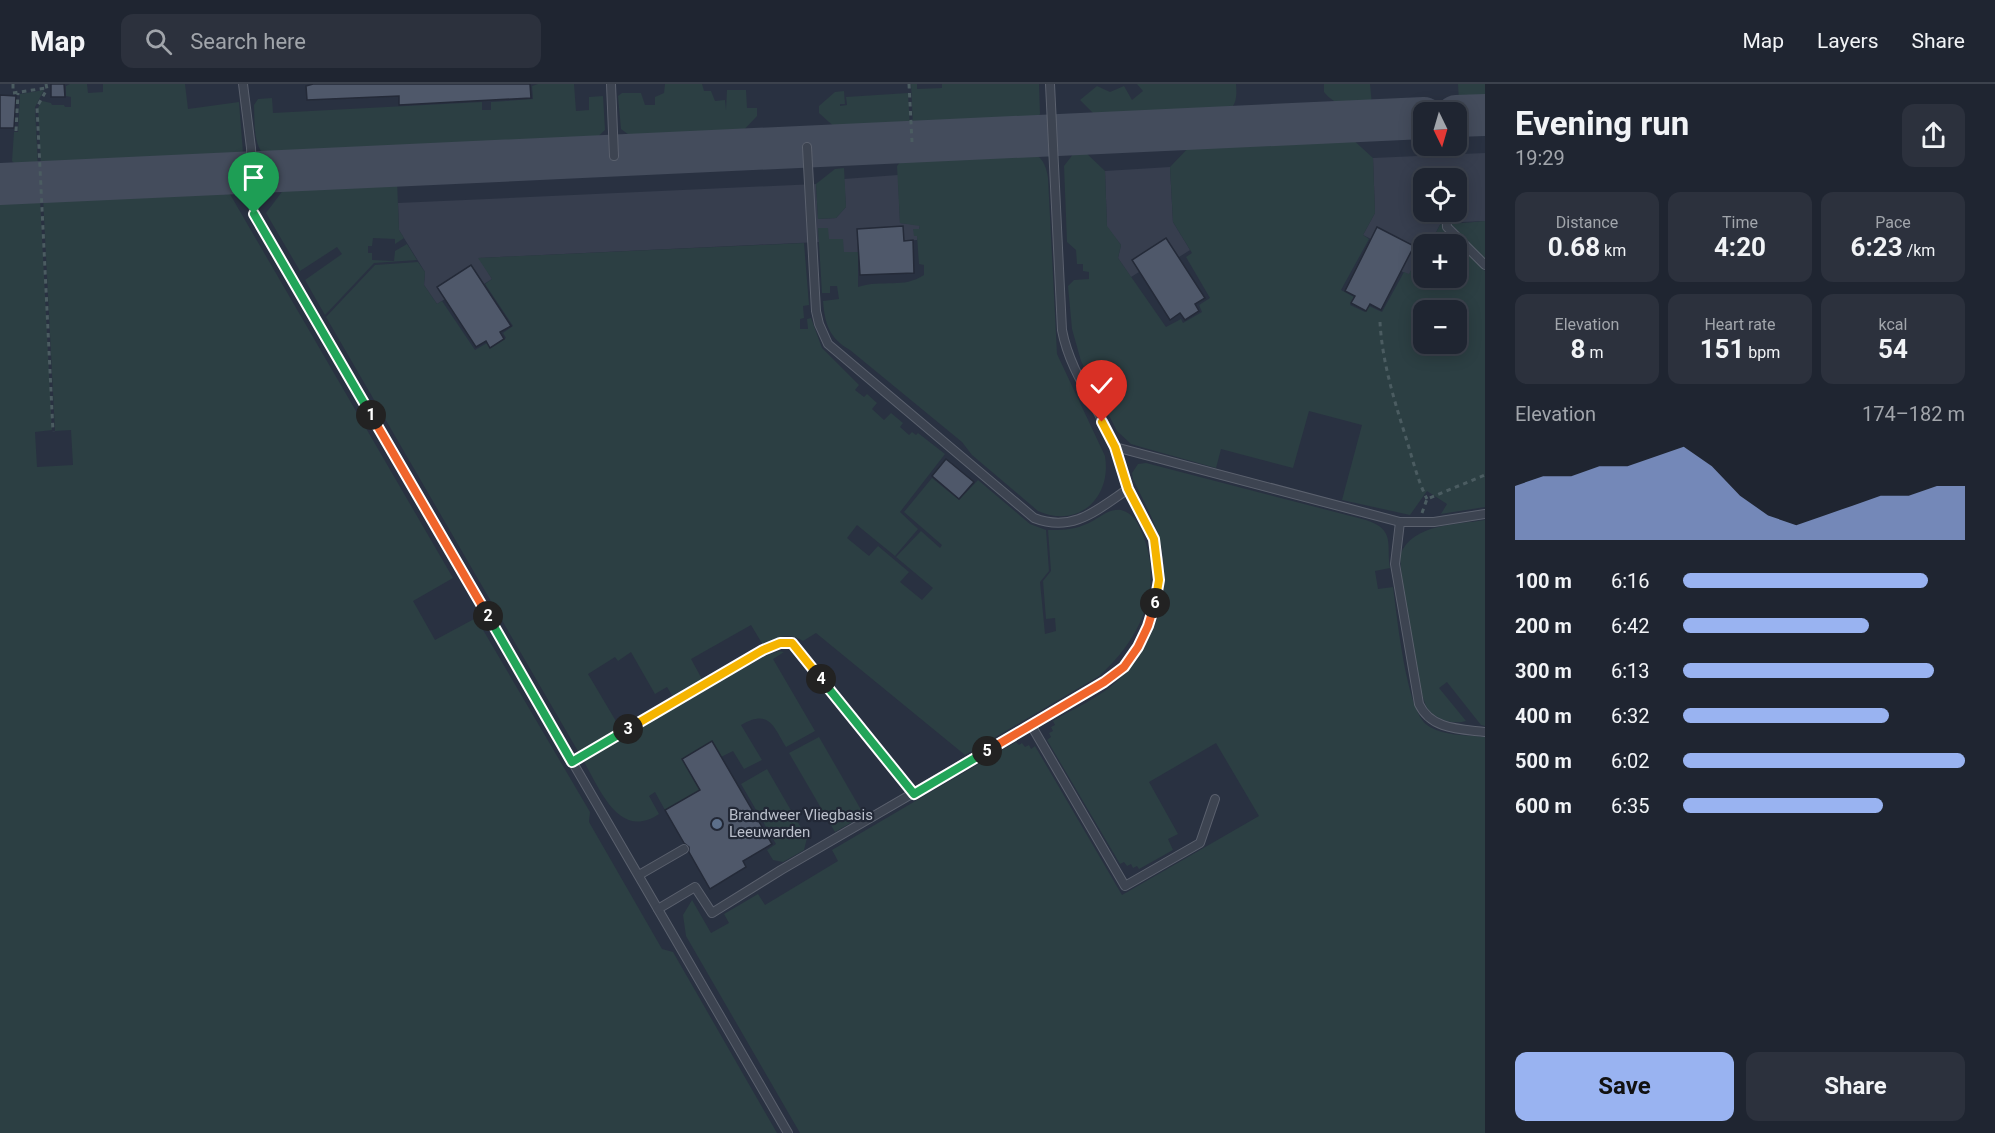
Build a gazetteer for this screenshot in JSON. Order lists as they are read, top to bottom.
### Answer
{
  "places": ["Brandweer Vliegbasis Leeuwarden"],
  "north": "bottom",
  "page": {
    "header": "Map",
    "search": "Search here",
    "nav": ["Map", "Layers", "Share"],
    "heading": ["Evening run", "19:29"],
    "map_buttons": ["+", "−"],
    "stats": [
      ["Distance", "0.68 km"],
      ["Time", "4:20"],
      ["Pace", "6:23 /km"],
      ["Elevation", "8 m"],
      ["Heart rate", "151 bpm"],
      ["kcal", "54"]
    ],
    "chart": ["Elevation", "174–182 m"],
    "pins": [
      "1",
      "6",
      "2",
      "4",
      "3",
      "5"
    ],
    "list": [
      {
        "name": "100 m",
        "note": "6:16"
      },
      {
        "name": "200 m",
        "note": "6:42"
      },
      {
        "name": "300 m",
        "note": "6:13"
      },
      {
        "name": "400 m",
        "note": "6:32"
      },
      {
        "name": "500 m",
        "note": "6:02"
      },
      {
        "name": "600 m",
        "note": "6:35"
      }
    ],
    "buttons": ["Save", "Share"]
  }
}
